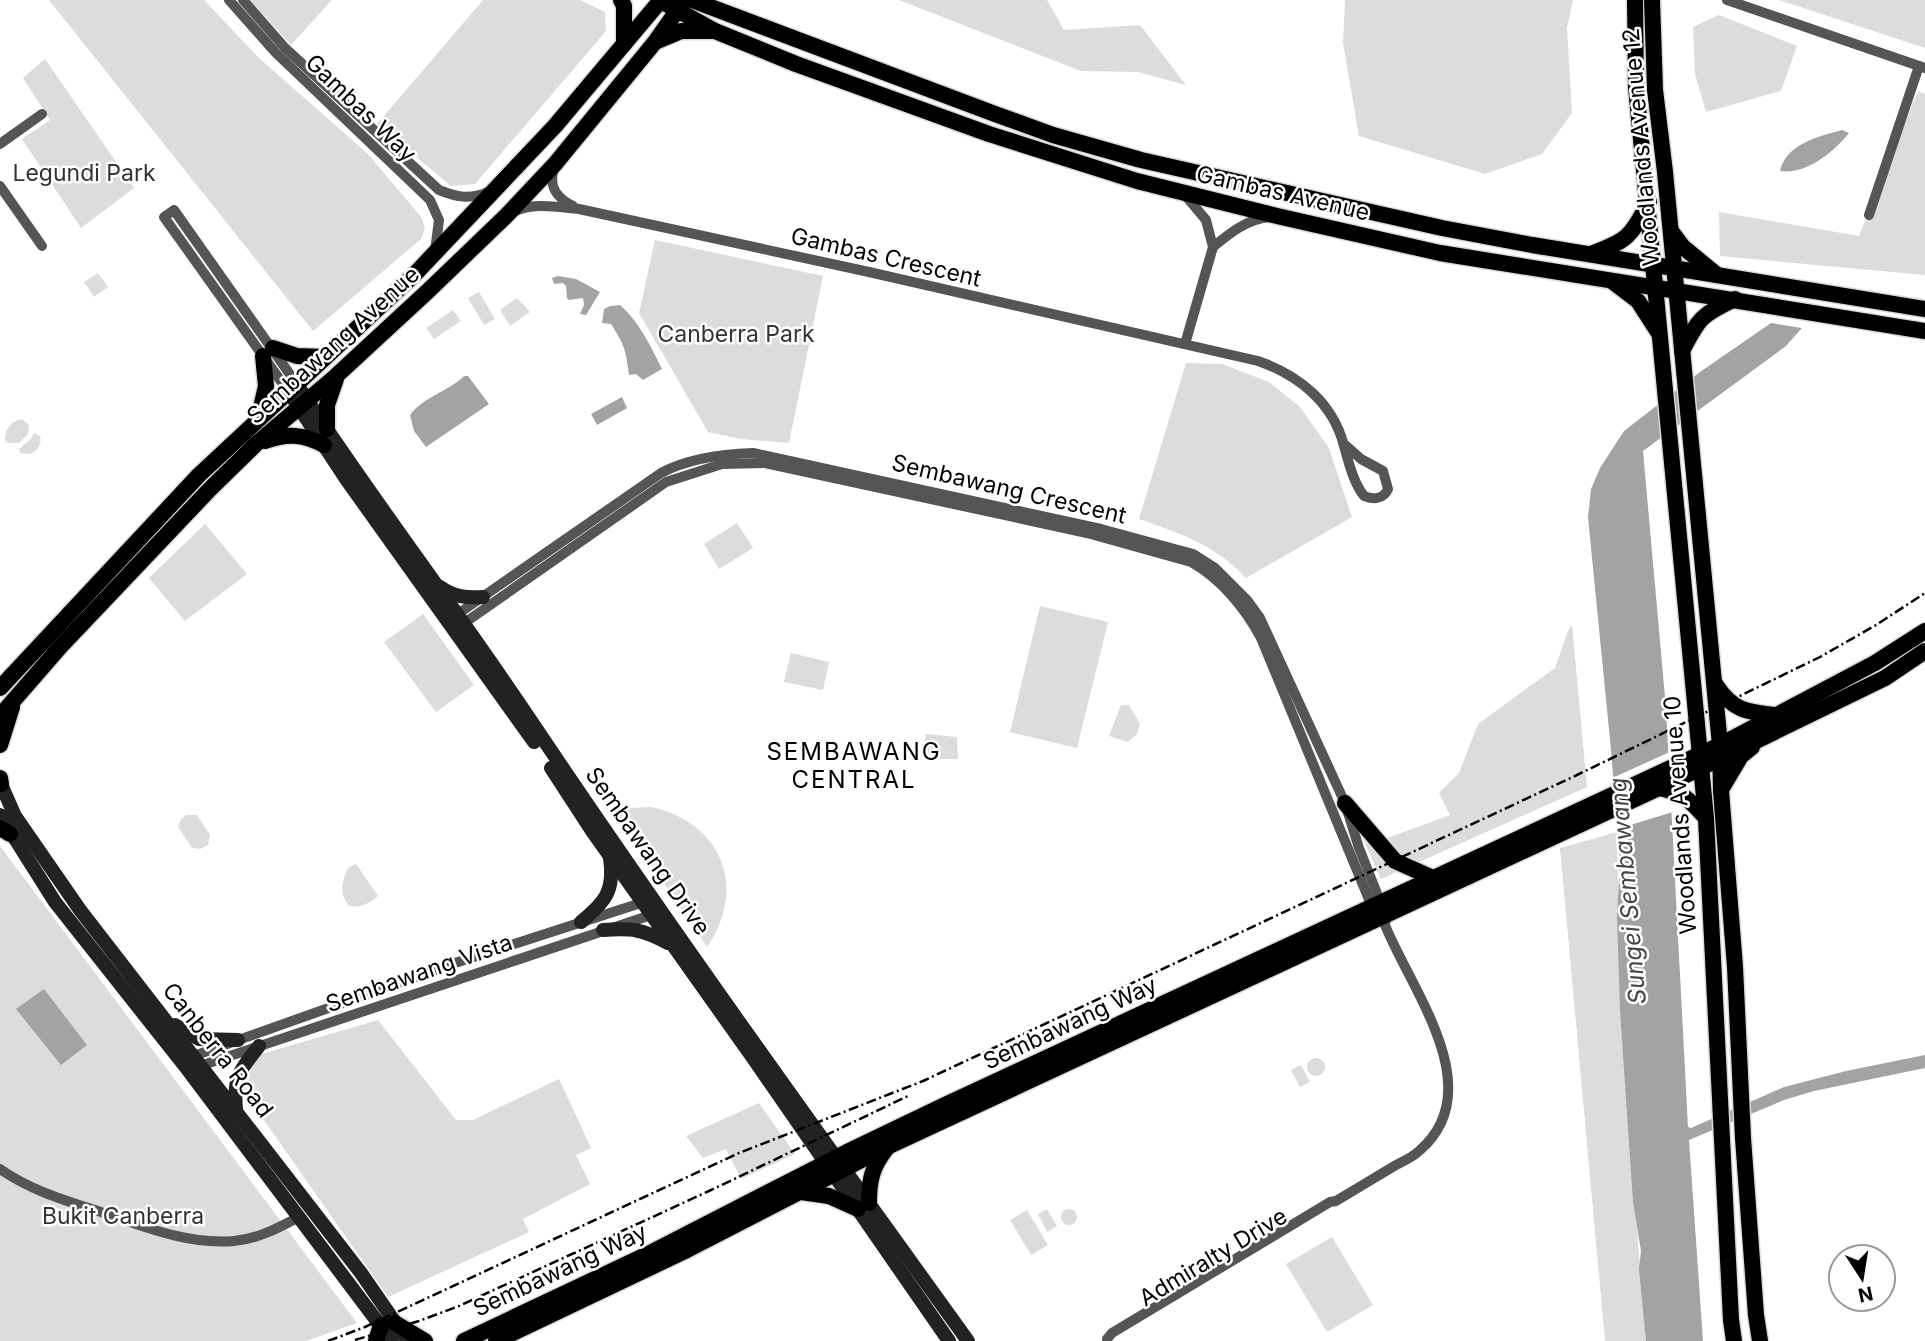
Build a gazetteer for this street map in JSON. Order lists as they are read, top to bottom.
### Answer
{
  "streets": {
    "main road": [
      "Woodlands Avenue 12",
      "Gambas Avenue",
      "Sembawang Avenue",
      "Woodlands Avenue 10",
      "Sembawang Drive",
      "Sembawang Way",
      "Canberra Road"
    ],
    "street": [
      "Gambas Way",
      "Gambas Crescent",
      "Sembawang Crescent",
      "Sembawang Vista",
      "Admiralty Drive"
    ]
  },
  "crossings": [
    ["Gambas Way", "Sembawang Avenue"],
    ["Woodlands Avenue 12", "Gambas Avenue"],
    ["Woodlands Avenue 12", "Woodlands Avenue 10"],
    ["Gambas Avenue", "Sembawang Avenue"],
    ["Gambas Avenue", "Woodlands Avenue 10"],
    ["Gambas Crescent", "Sembawang Avenue"],
    ["Sembawang Avenue", "Sembawang Drive"],
    ["Sembawang Crescent", "Sembawang Drive"],
    ["Sembawang Crescent", "Sembawang Way"],
    ["Sembawang Crescent", "Admiralty Drive"],
    ["Woodlands Avenue 10", "Sembawang Way"],
    ["Sembawang Drive", "Sembawang Vista"],
    ["Sembawang Drive", "Sembawang Way"],
    ["Sembawang Vista", "Canberra Road"],
    ["Sembawang Way", "Admiralty Drive"]
  ],
  "districts": ["SEMBAWANG CENTRAL"],
  "water": ["Sungei Sembawang"],
  "parks": ["Legundi Park", "Canberra Park", "Bukit Canberra"],
  "north": "bottom"
}
